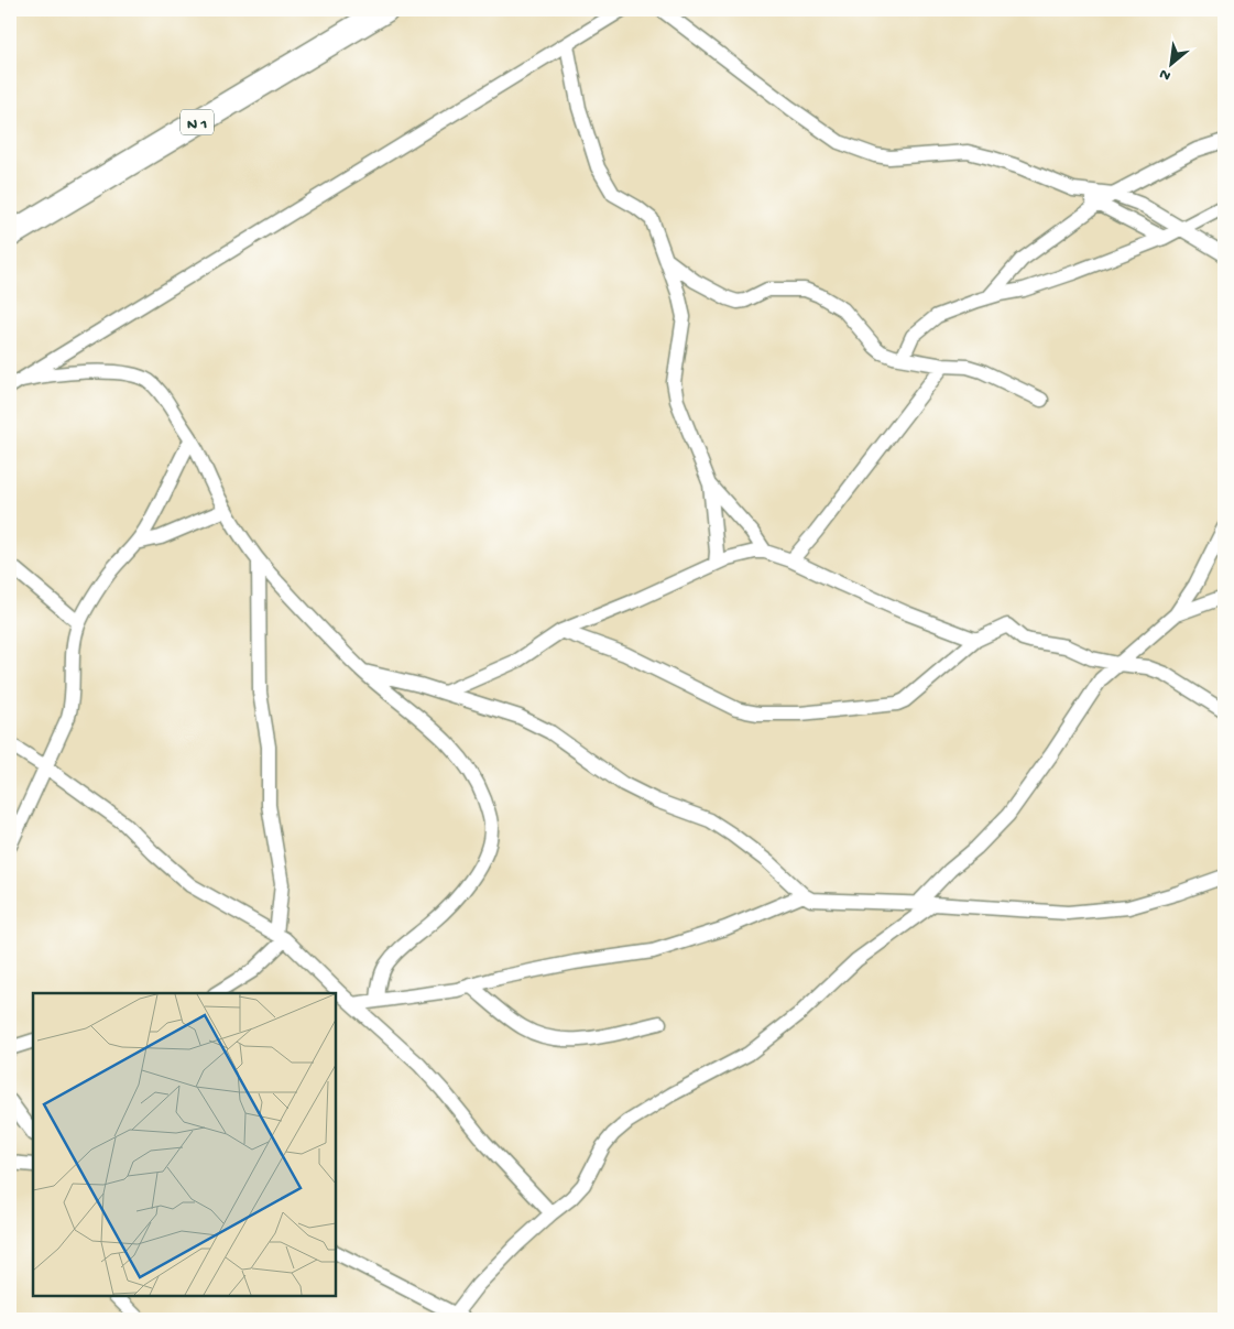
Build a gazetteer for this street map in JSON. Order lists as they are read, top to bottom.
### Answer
{
  "streets": {
    "highway": ["N 1"]
  },
  "north": "bottom left"
}
